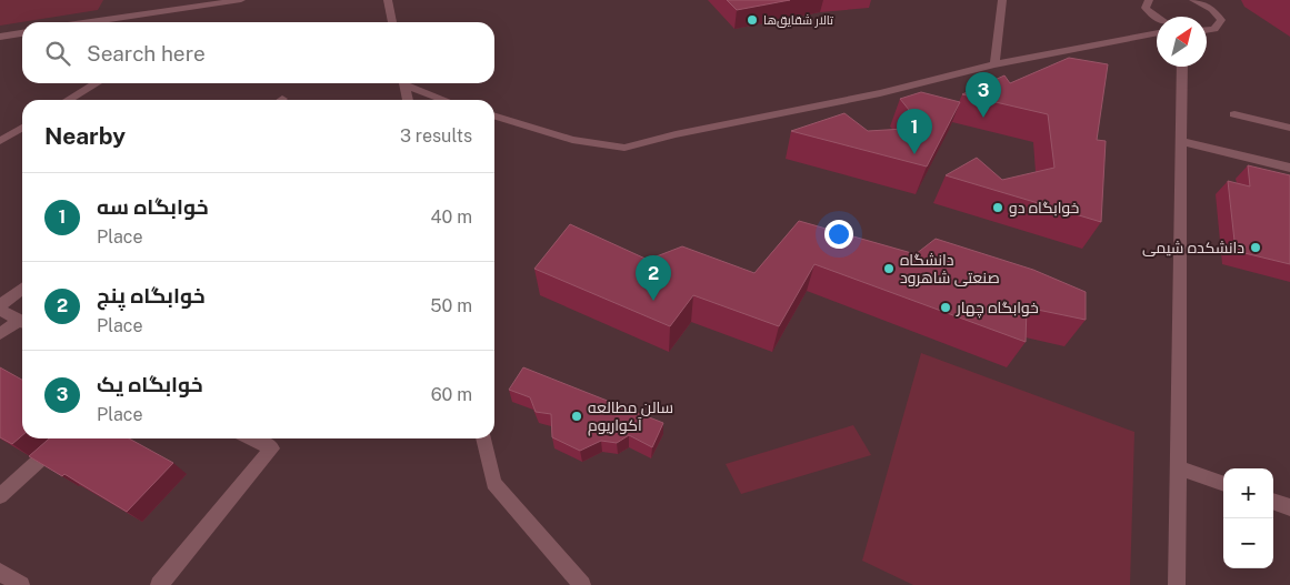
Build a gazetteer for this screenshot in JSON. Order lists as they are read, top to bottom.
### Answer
{
  "places": [
    "تالار شقایق‌‌ها",
    "خوابگاه دو",
    "دانشکده شیمی",
    "دانشگاه صنعتی شاهرود",
    "خوابگاه چهار",
    "سالن مطالعه آکواریوم"
  ],
  "north": "top right",
  "page": {
    "search": "Search here",
    "pins": ["3", "1", "2"],
    "heading": ["Nearby", "3 results"],
    "list": [
      {
        "mark": "1",
        "name": "خوابگاه سه",
        "note": "Place",
        "value": "40 m"
      },
      {
        "mark": "2",
        "name": "خوابگاه پنج",
        "note": "Place",
        "value": "50 m"
      },
      {
        "mark": "3",
        "name": "خوابگاه یک",
        "note": "Place",
        "value": "60 m"
      }
    ],
    "map_buttons": ["+", "−"]
  }
}
